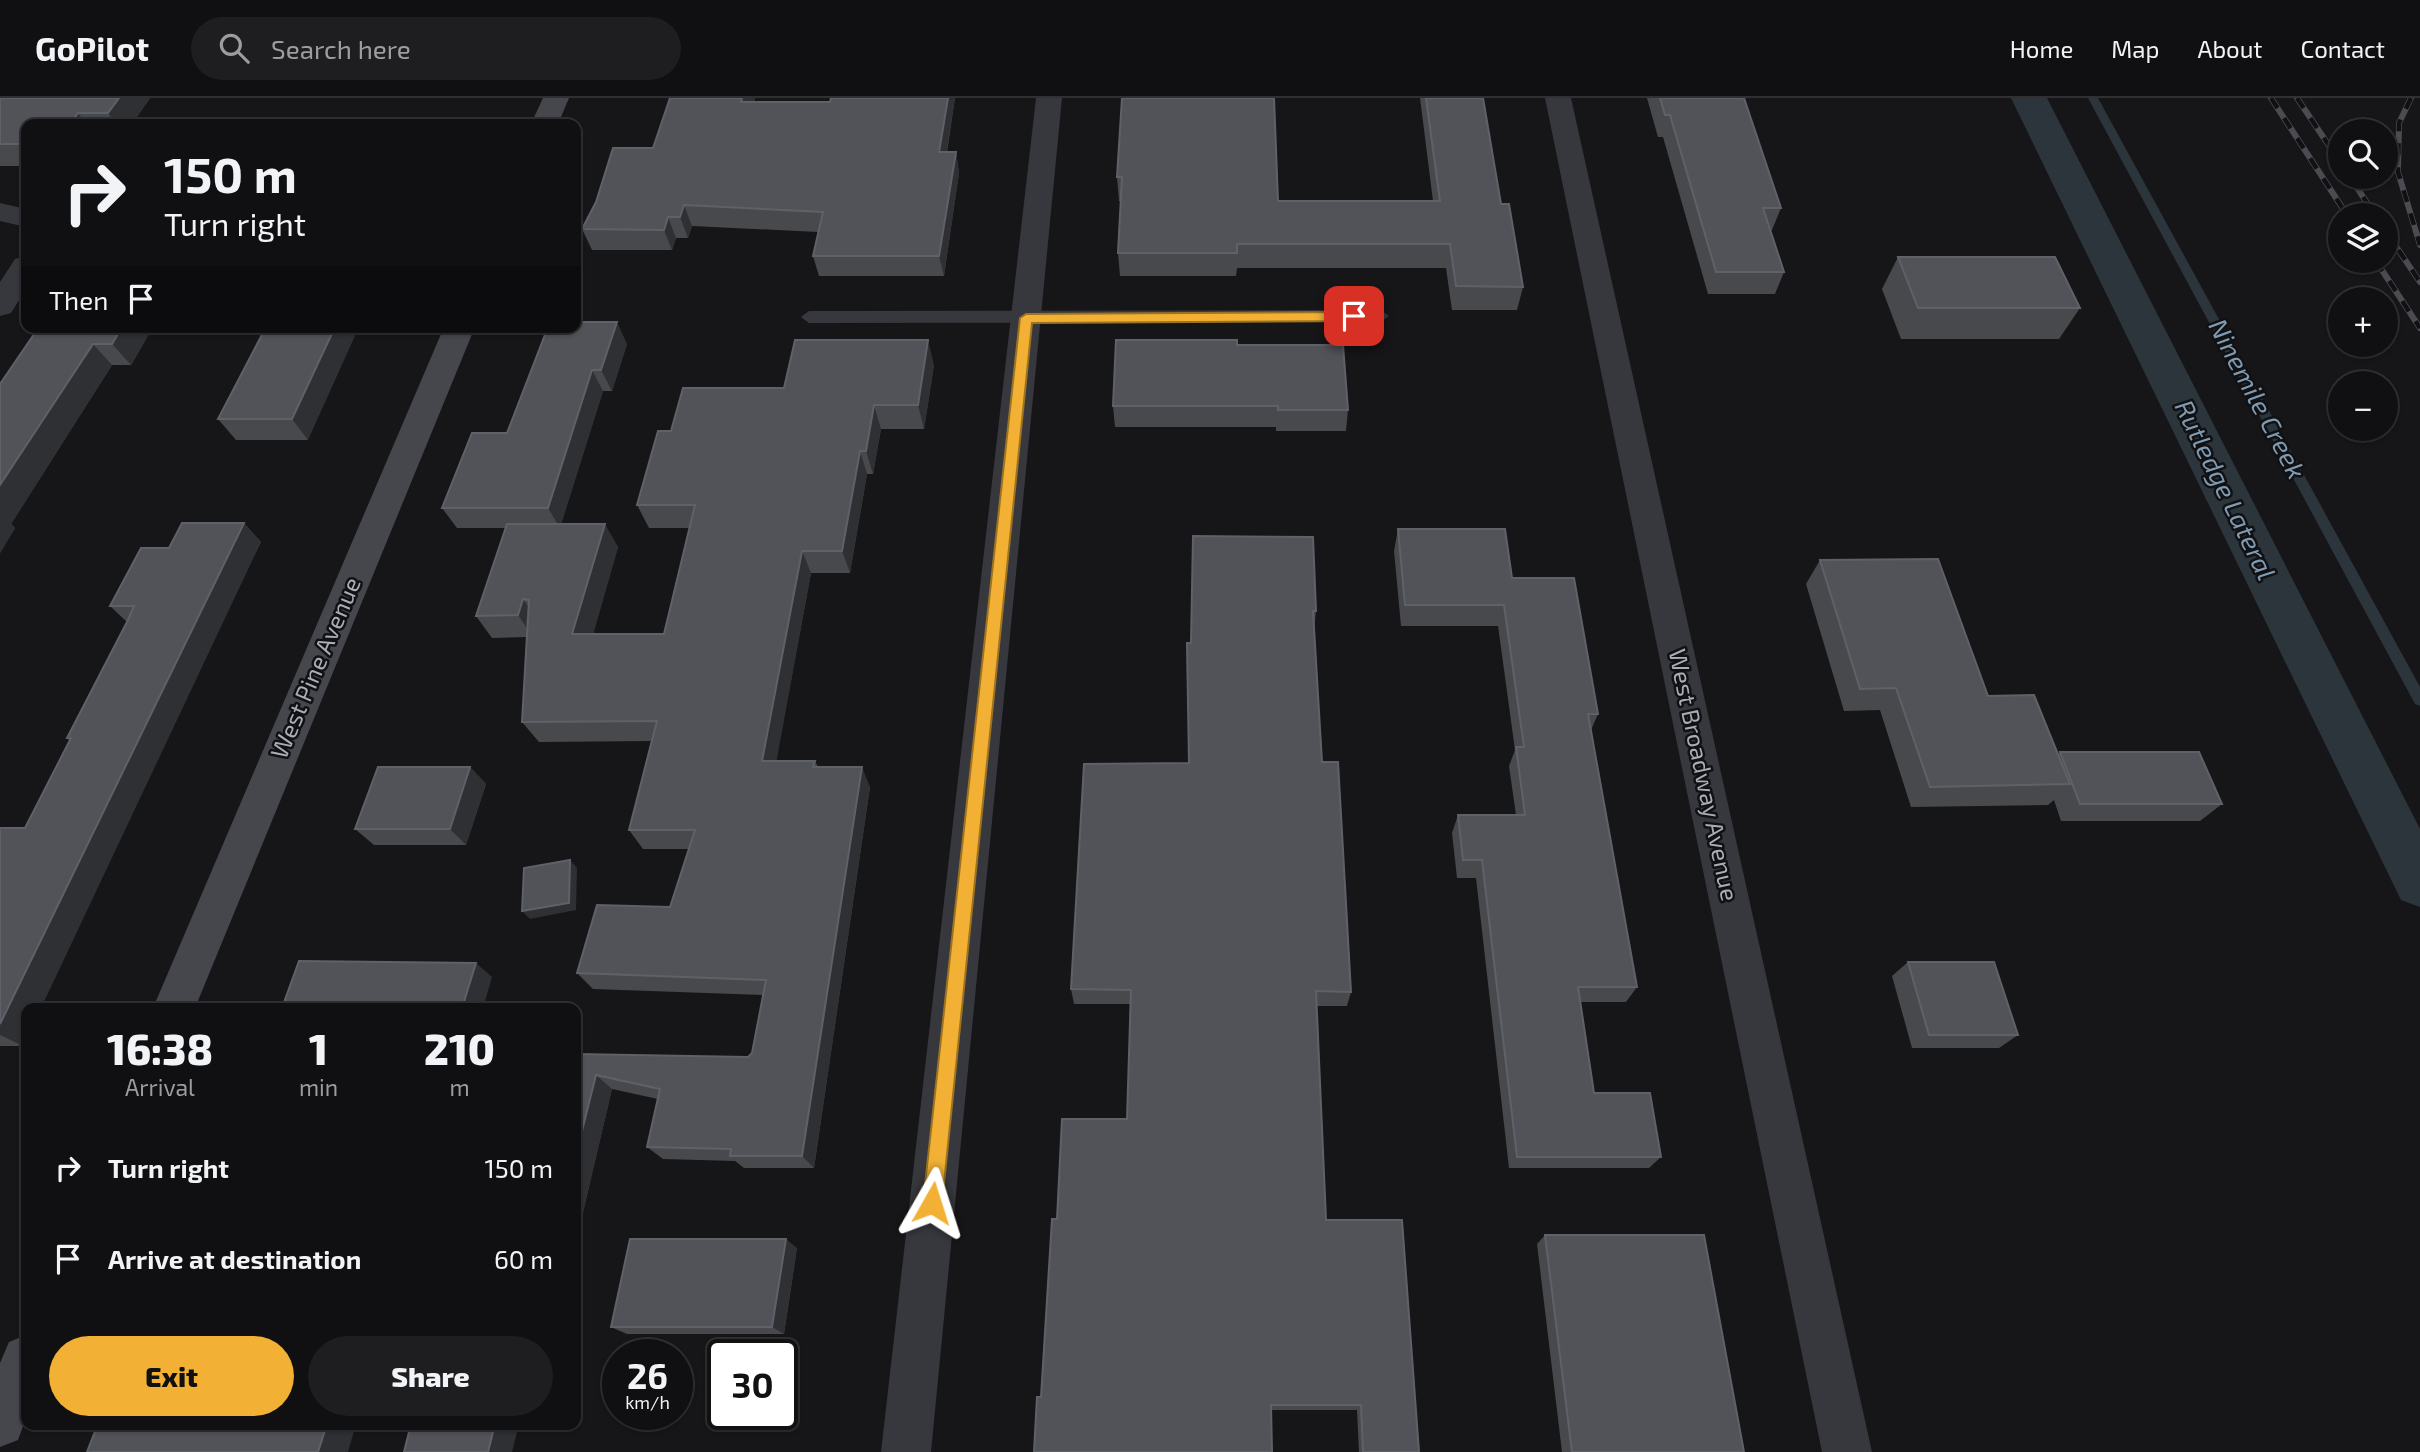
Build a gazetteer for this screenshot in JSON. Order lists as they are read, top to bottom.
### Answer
{
  "streets": {
    "street": ["West Pine Avenue", "West Broadway Avenue"]
  },
  "water": ["Ninemile Creek", "Rutledge Lateral"],
  "page": {
    "header": "GoPilot",
    "search": "Search here",
    "nav": [
      "Home",
      "Map",
      "About",
      "Contact"
    ],
    "map_buttons": ["+", "−"],
    "turn": ["150 m", "Turn right"],
    "then": "Then",
    "eta": [
      "16:38",
      "Arrival",
      "1",
      "min",
      "210",
      "m"
    ],
    "list": [
      {
        "name": "Turn right",
        "value": "150 m"
      },
      {
        "name": "Arrive at destination",
        "value": "60 m"
      }
    ],
    "buttons": ["Exit", "Share"],
    "speed": "26 km/h",
    "limit": "30"
  }
}
